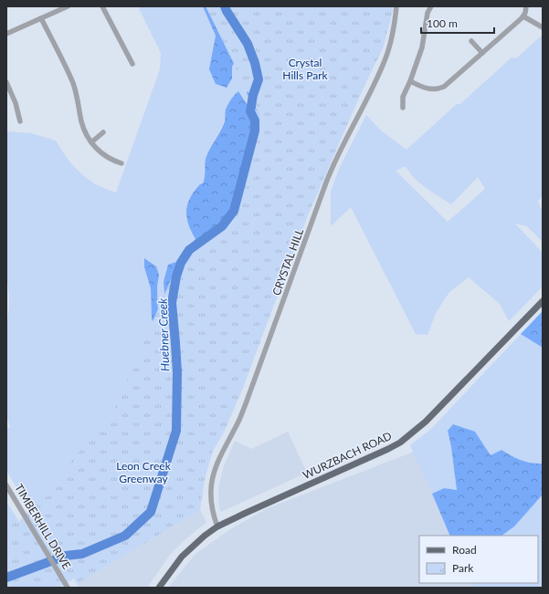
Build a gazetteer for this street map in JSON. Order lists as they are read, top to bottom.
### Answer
{
  "streets": {
    "main road": ["WURZBACH ROAD"],
    "street": ["CRYSTAL HILL", "TIMBERHILL DRIVE"]
  },
  "crossings": [
    ["CRYSTAL HILL", "WURZBACH ROAD"]
  ],
  "water": ["Huebner Creek"],
  "parks": ["Crystal Hills Park", "Leon Creek Greenway"],
  "legend": ["Road", "Park"],
  "scale_bar": "100 m"
}
